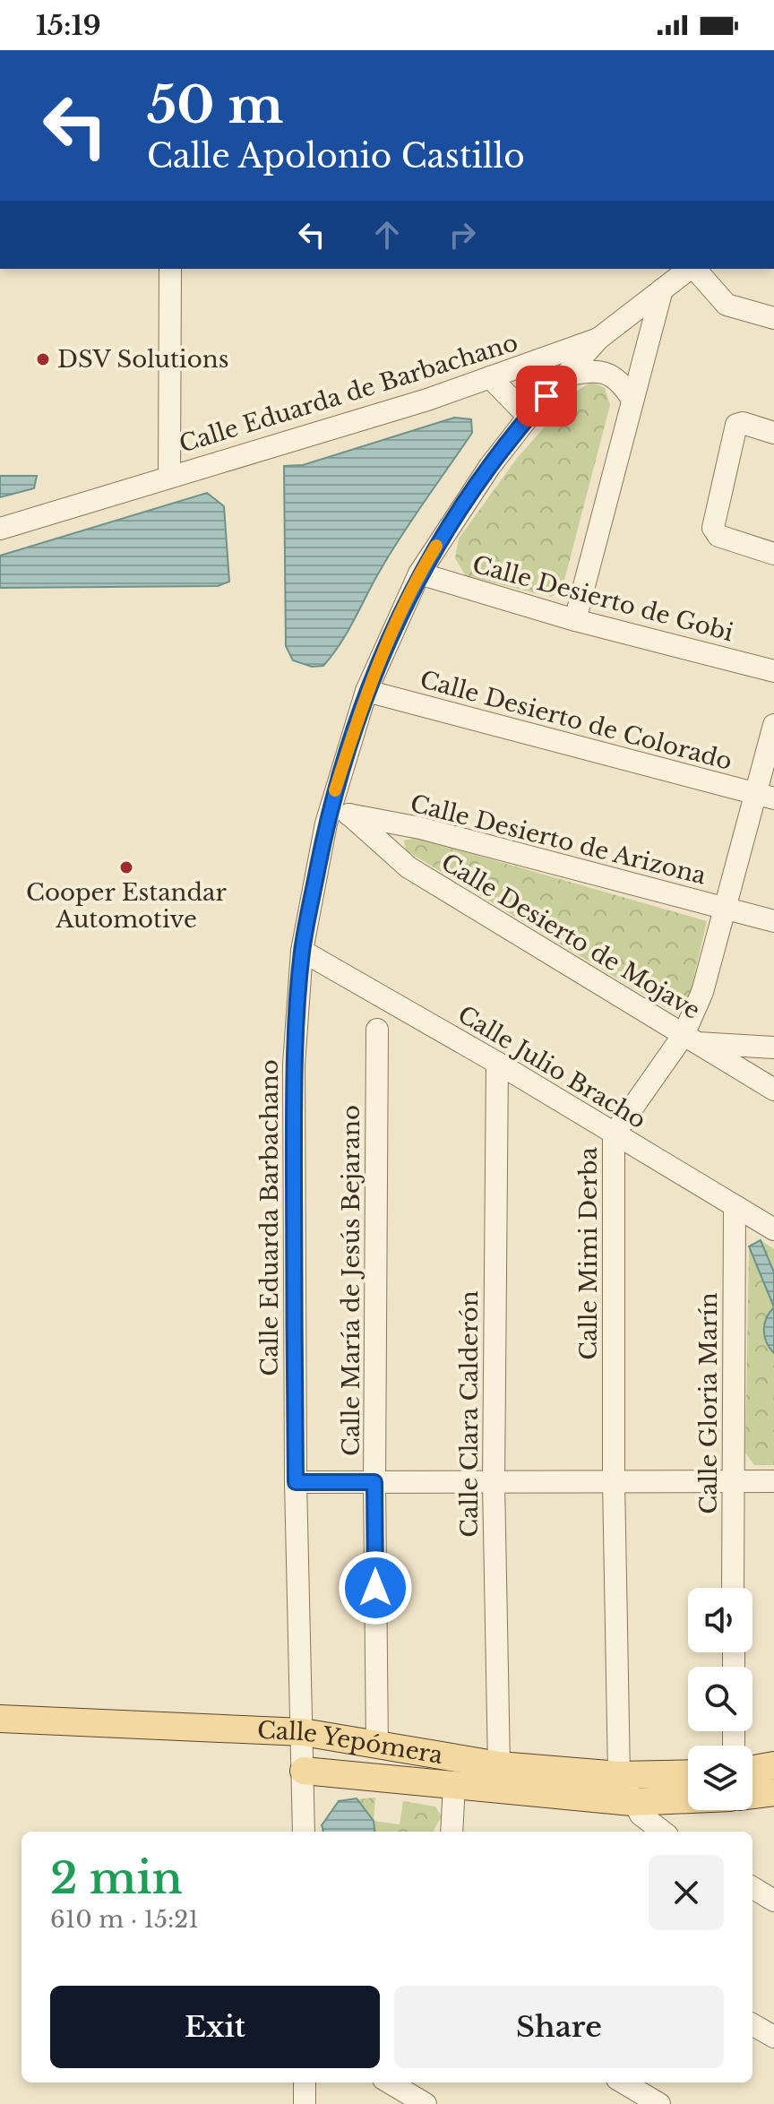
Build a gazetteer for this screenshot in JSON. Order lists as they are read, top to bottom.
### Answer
{
  "streets": {
    "main road": ["Calle Yepómera"],
    "street": [
      "Calle Eduarda de Barbachano",
      "Calle Desierto de Gobi",
      "Calle Desierto de Colorado",
      "Calle Desierto de Arizona",
      "Calle Desierto de Mojave",
      "Calle Julio Bracho",
      "Calle Eduarda Barbachano",
      "Calle Mimi Derba",
      "Calle María de Jesús Bejarano",
      "Calle Gloria Marín",
      "Calle Clara Calderón"
    ]
  },
  "crossings": [
    ["Calle Eduarda de Barbachano", "Calle Eduarda Barbachano"],
    ["Calle Desierto de Gobi", "Calle Eduarda Barbachano"],
    ["Calle Desierto de Colorado", "Calle Eduarda Barbachano"],
    ["Calle Desierto de Colorado", "Calle Mimi Derba"],
    ["Calle Desierto de Arizona", "Calle Desierto de Mojave"],
    ["Calle Desierto de Arizona", "Calle Eduarda Barbachano"],
    ["Calle Desierto de Arizona", "Calle Mimi Derba"],
    ["Calle Desierto de Mojave", "Calle Eduarda Barbachano"],
    ["Calle Desierto de Mojave", "Calle Mimi Derba"],
    ["Calle Julio Bracho", "Calle Eduarda Barbachano"],
    ["Calle Julio Bracho", "Calle Mimi Derba"],
    ["Calle Julio Bracho", "Calle Gloria Marín"],
    ["Calle Julio Bracho", "Calle Clara Calderón"],
    ["Calle Eduarda Barbachano", "Calle Yepómera"],
    ["Calle Mimi Derba", "Calle Yepómera"],
    ["Calle María de Jesús Bejarano", "Calle Yepómera"],
    ["Calle Clara Calderón", "Calle Yepómera"]
  ],
  "places": ["DSV Solutions", "Cooper Estandar Automotive"],
  "page": {
    "status": "15:19",
    "turn": ["50 m", "Calle Apolonio Castillo"],
    "heading": ["2 min", "610 m · 15:21"],
    "buttons": ["Exit", "Share"]
  }
}
